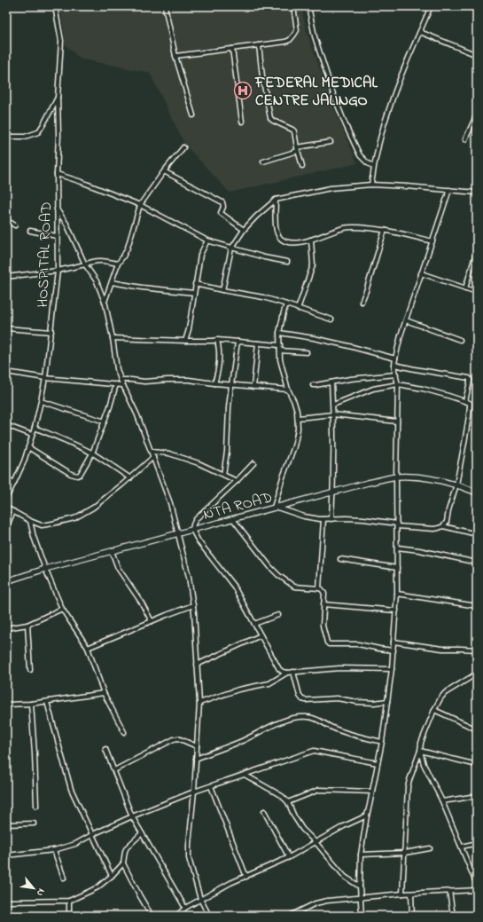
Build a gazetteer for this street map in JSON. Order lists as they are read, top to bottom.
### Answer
{
  "streets": {
    "street": ["HOSPITAL ROAD", "NTA ROAD"]
  },
  "places": {
    "hospital": ["FEDERAL MEDICAL CENTRE JALINGO"]
  },
  "north": "bottom right"
}
